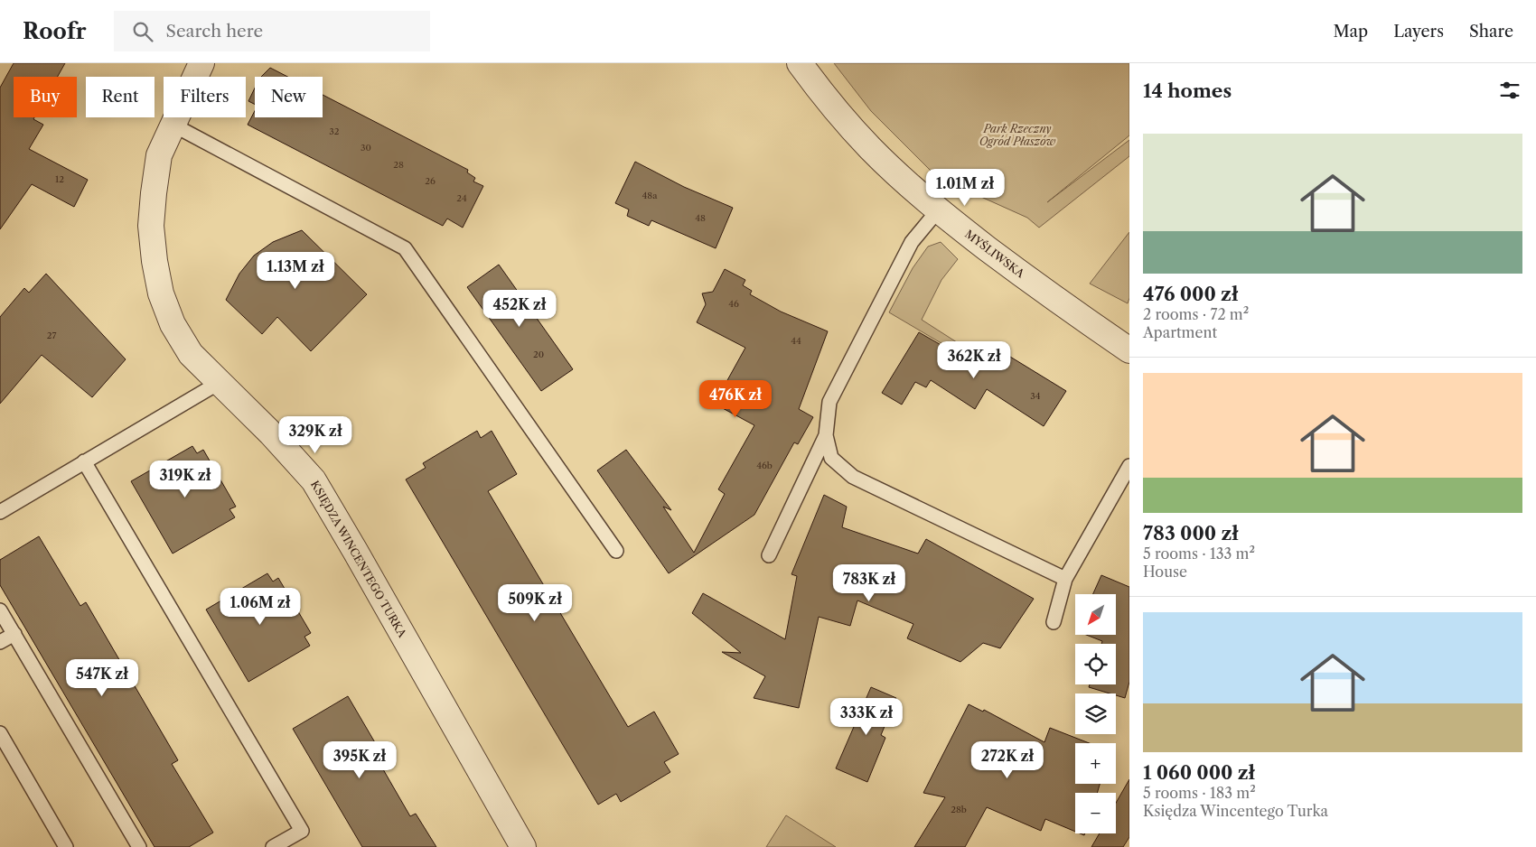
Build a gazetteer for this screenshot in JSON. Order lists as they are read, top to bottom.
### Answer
{
  "streets": {
    "street": ["MYŚLIWSKA", "KSIĘDZA WINCENTEGO TURKA"]
  },
  "parks": ["Park Rzeczny Ogród Płaszów"],
  "house_numbers": [
    "32",
    "30",
    "28",
    "12",
    "26",
    "48a",
    "24",
    "48",
    "46",
    "27",
    "44",
    "20",
    "34",
    "46b",
    "28b"
  ],
  "north": "bottom left",
  "page": {
    "header": "Roofr",
    "search": "Search here",
    "nav": ["Map", "Layers", "Share"],
    "heading": "14 homes",
    "chip": [
      "Buy",
      "Rent",
      "Filters",
      "New"
    ],
    "list": [
      {
        "name": "476 000 zł",
        "note": "2 rooms · 72 m² · Apartment"
      },
      {
        "name": "783 000 zł",
        "note": "5 rooms · 133 m² · House"
      },
      {
        "name": "1 060 000 zł",
        "note": "5 rooms · 183 m² · Księdza Wincentego Turka"
      }
    ],
    "price": [
      "1.01M zł",
      "1.13M zł",
      "452K zł",
      "362K zł",
      "476K zł",
      "329K zł",
      "319K zł",
      "783K zł",
      "509K zł",
      "1.06M zł",
      "547K zł",
      "333K zł",
      "395K zł",
      "272K zł"
    ],
    "map_buttons": ["+", "−"]
  }
}
